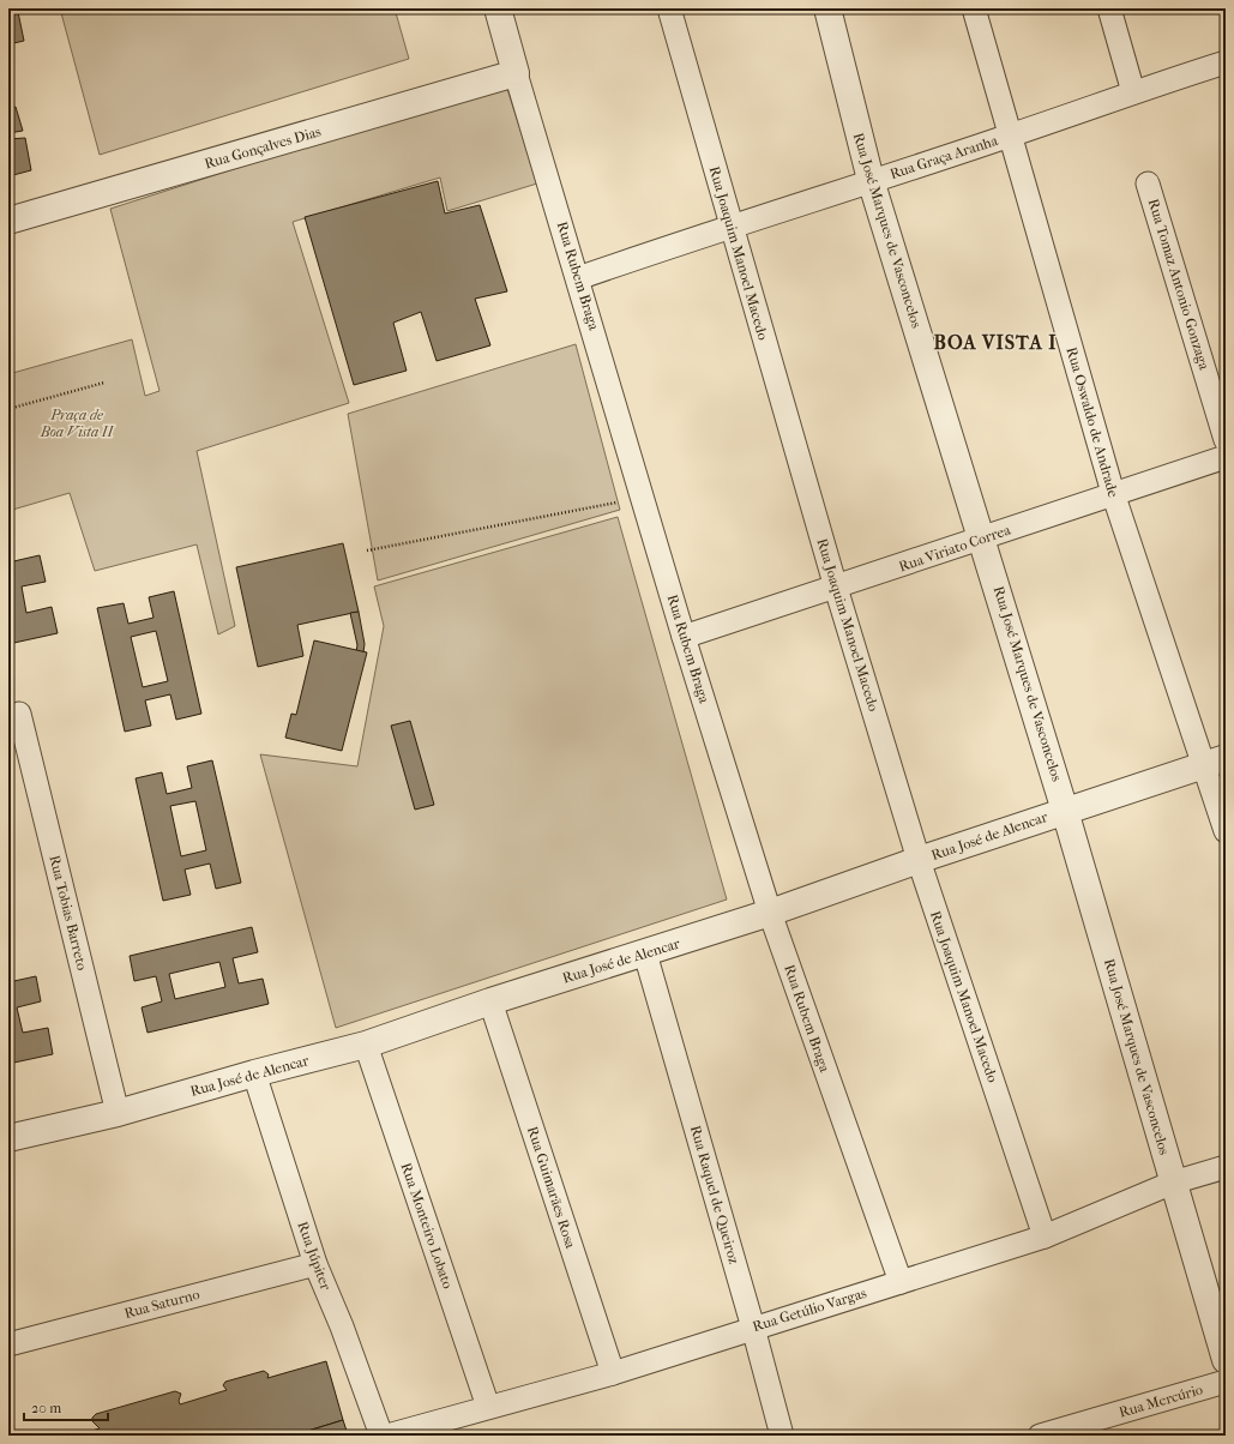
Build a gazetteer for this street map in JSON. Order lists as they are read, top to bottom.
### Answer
{
  "streets": {
    "street": [
      "Rua Gonçalves Dias",
      "Rua Graça Aranha",
      "Rua José Marques de Vasconcelos",
      "Rua Joaquim Manoel Macedo",
      "Rua Rubem Braga",
      "Rua Tomaz Antonio Gonzaga",
      "Rua Oswaldo de Andrade",
      "Rua Viriato Correa",
      "Rua José de Alencar",
      "Rua Tobias Barreto",
      "Rua Guimarães Rosa",
      "Rua Raquel de Queiroz",
      "Rua Monteiro Lobato",
      "Rua Júpiter",
      "Rua Saturno",
      "Rua Getúlio Vargas",
      "Rua Mercúrio"
    ]
  },
  "crossings": [
    ["Rua Gonçalves Dias", "Rua Rubem Braga"],
    ["Rua Graça Aranha", "Rua José Marques de Vasconcelos"],
    ["Rua Graça Aranha", "Rua Joaquim Manoel Macedo"],
    ["Rua Graça Aranha", "Rua Rubem Braga"],
    ["Rua Graça Aranha", "Rua Oswaldo de Andrade"],
    ["Rua José Marques de Vasconcelos", "Rua Viriato Correa"],
    ["Rua José Marques de Vasconcelos", "Rua José de Alencar"],
    ["Rua José Marques de Vasconcelos", "Rua Getúlio Vargas"],
    ["Rua Joaquim Manoel Macedo", "Rua Viriato Correa"],
    ["Rua Joaquim Manoel Macedo", "Rua José de Alencar"],
    ["Rua Joaquim Manoel Macedo", "Rua Getúlio Vargas"],
    ["Rua Rubem Braga", "Rua Viriato Correa"],
    ["Rua Rubem Braga", "Rua José de Alencar"],
    ["Rua Rubem Braga", "Rua Getúlio Vargas"],
    ["Rua Oswaldo de Andrade", "Rua Viriato Correa"],
    ["Rua Oswaldo de Andrade", "Rua José de Alencar"],
    ["Rua José de Alencar", "Rua Tobias Barreto"],
    ["Rua José de Alencar", "Rua Guimarães Rosa"],
    ["Rua José de Alencar", "Rua Raquel de Queiroz"],
    ["Rua José de Alencar", "Rua Monteiro Lobato"],
    ["Rua José de Alencar", "Rua Júpiter"],
    ["Rua Guimarães Rosa", "Rua Getúlio Vargas"],
    ["Rua Raquel de Queiroz", "Rua Getúlio Vargas"],
    ["Rua Monteiro Lobato", "Rua Getúlio Vargas"],
    ["Rua Júpiter", "Rua Saturno"]
  ],
  "districts": ["BOA VISTA I"],
  "parks": ["Praça de Boa Vista II"],
  "scale_bar": "20 m"
}
